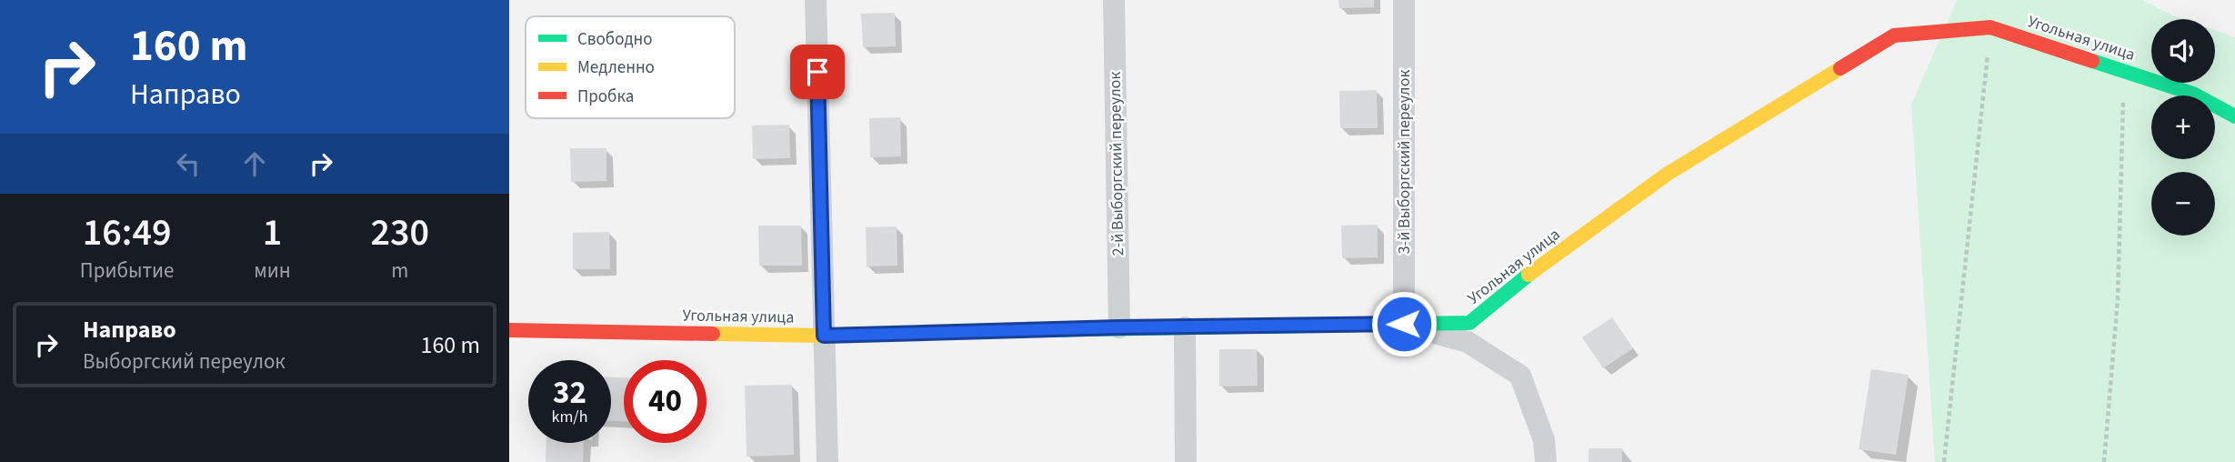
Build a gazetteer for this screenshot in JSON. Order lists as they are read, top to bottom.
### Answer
{
  "streets": {
    "street": ["Угольная улица", "3-й Выборгский переулок", "2-й Выборгский переулок"]
  },
  "crossings": [
    ["Угольная улица", "3-й Выборгский переулок"],
    ["Угольная улица", "2-й Выборгский переулок"]
  ],
  "legend": ["Свободно", "Медленно", "Пробка"],
  "page": {
    "turn": ["160 m", "Направо"],
    "map_buttons": ["+", "−"],
    "eta": [
      "16:49",
      "Прибытие",
      "1",
      "мин",
      "230",
      "m"
    ],
    "list": [
      {
        "name": "Направо",
        "note": "Выборгский переулок",
        "value": "160 m"
      }
    ],
    "speed": "32 km/h",
    "limit": "40"
  }
}
